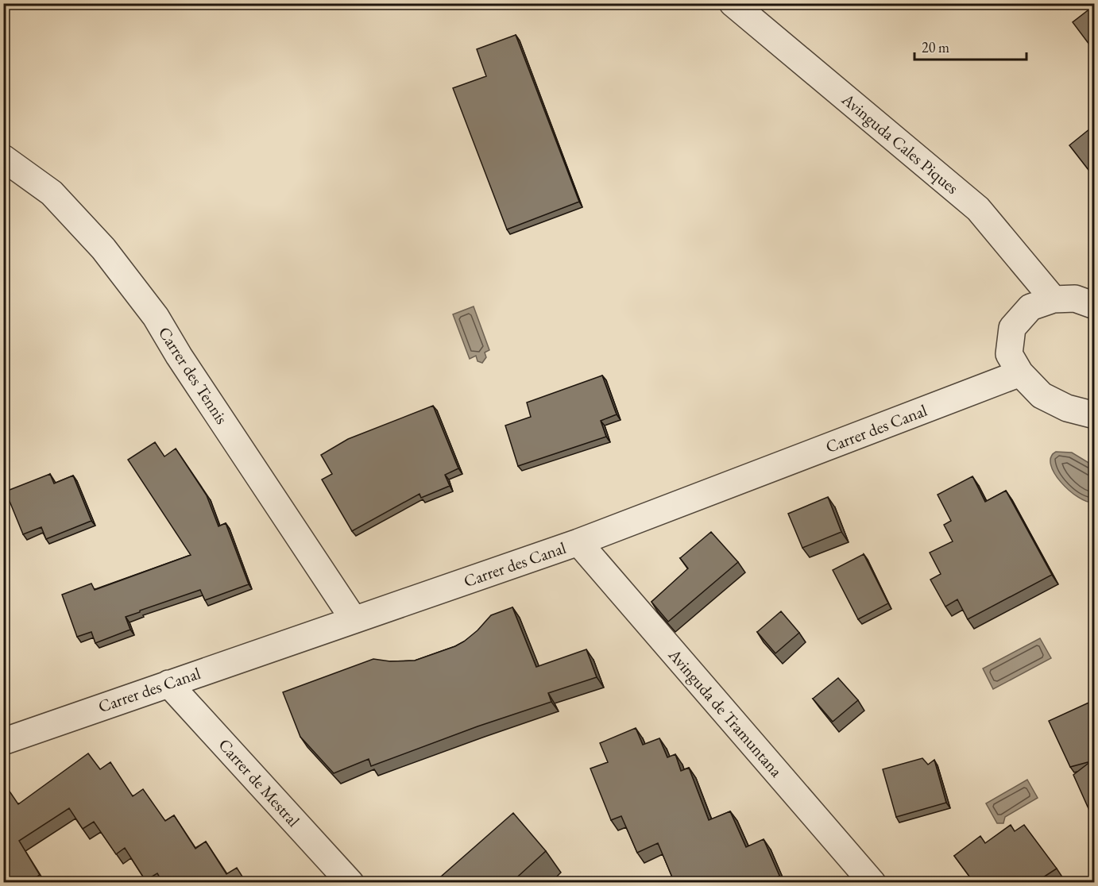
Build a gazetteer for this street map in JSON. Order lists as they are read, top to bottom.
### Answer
{
  "streets": {
    "street": [
      "Avinguda Cales Piques",
      "Carrer des Tennis",
      "Carrer des Canal",
      "Avinguda de Tramuntana",
      "Carrer de Mestral"
    ]
  },
  "crossings": [
    ["Carrer des Tennis", "Carrer des Canal"],
    ["Carrer des Canal", "Avinguda de Tramuntana"],
    ["Carrer des Canal", "Carrer de Mestral"]
  ],
  "scale_bar": "20 m"
}
